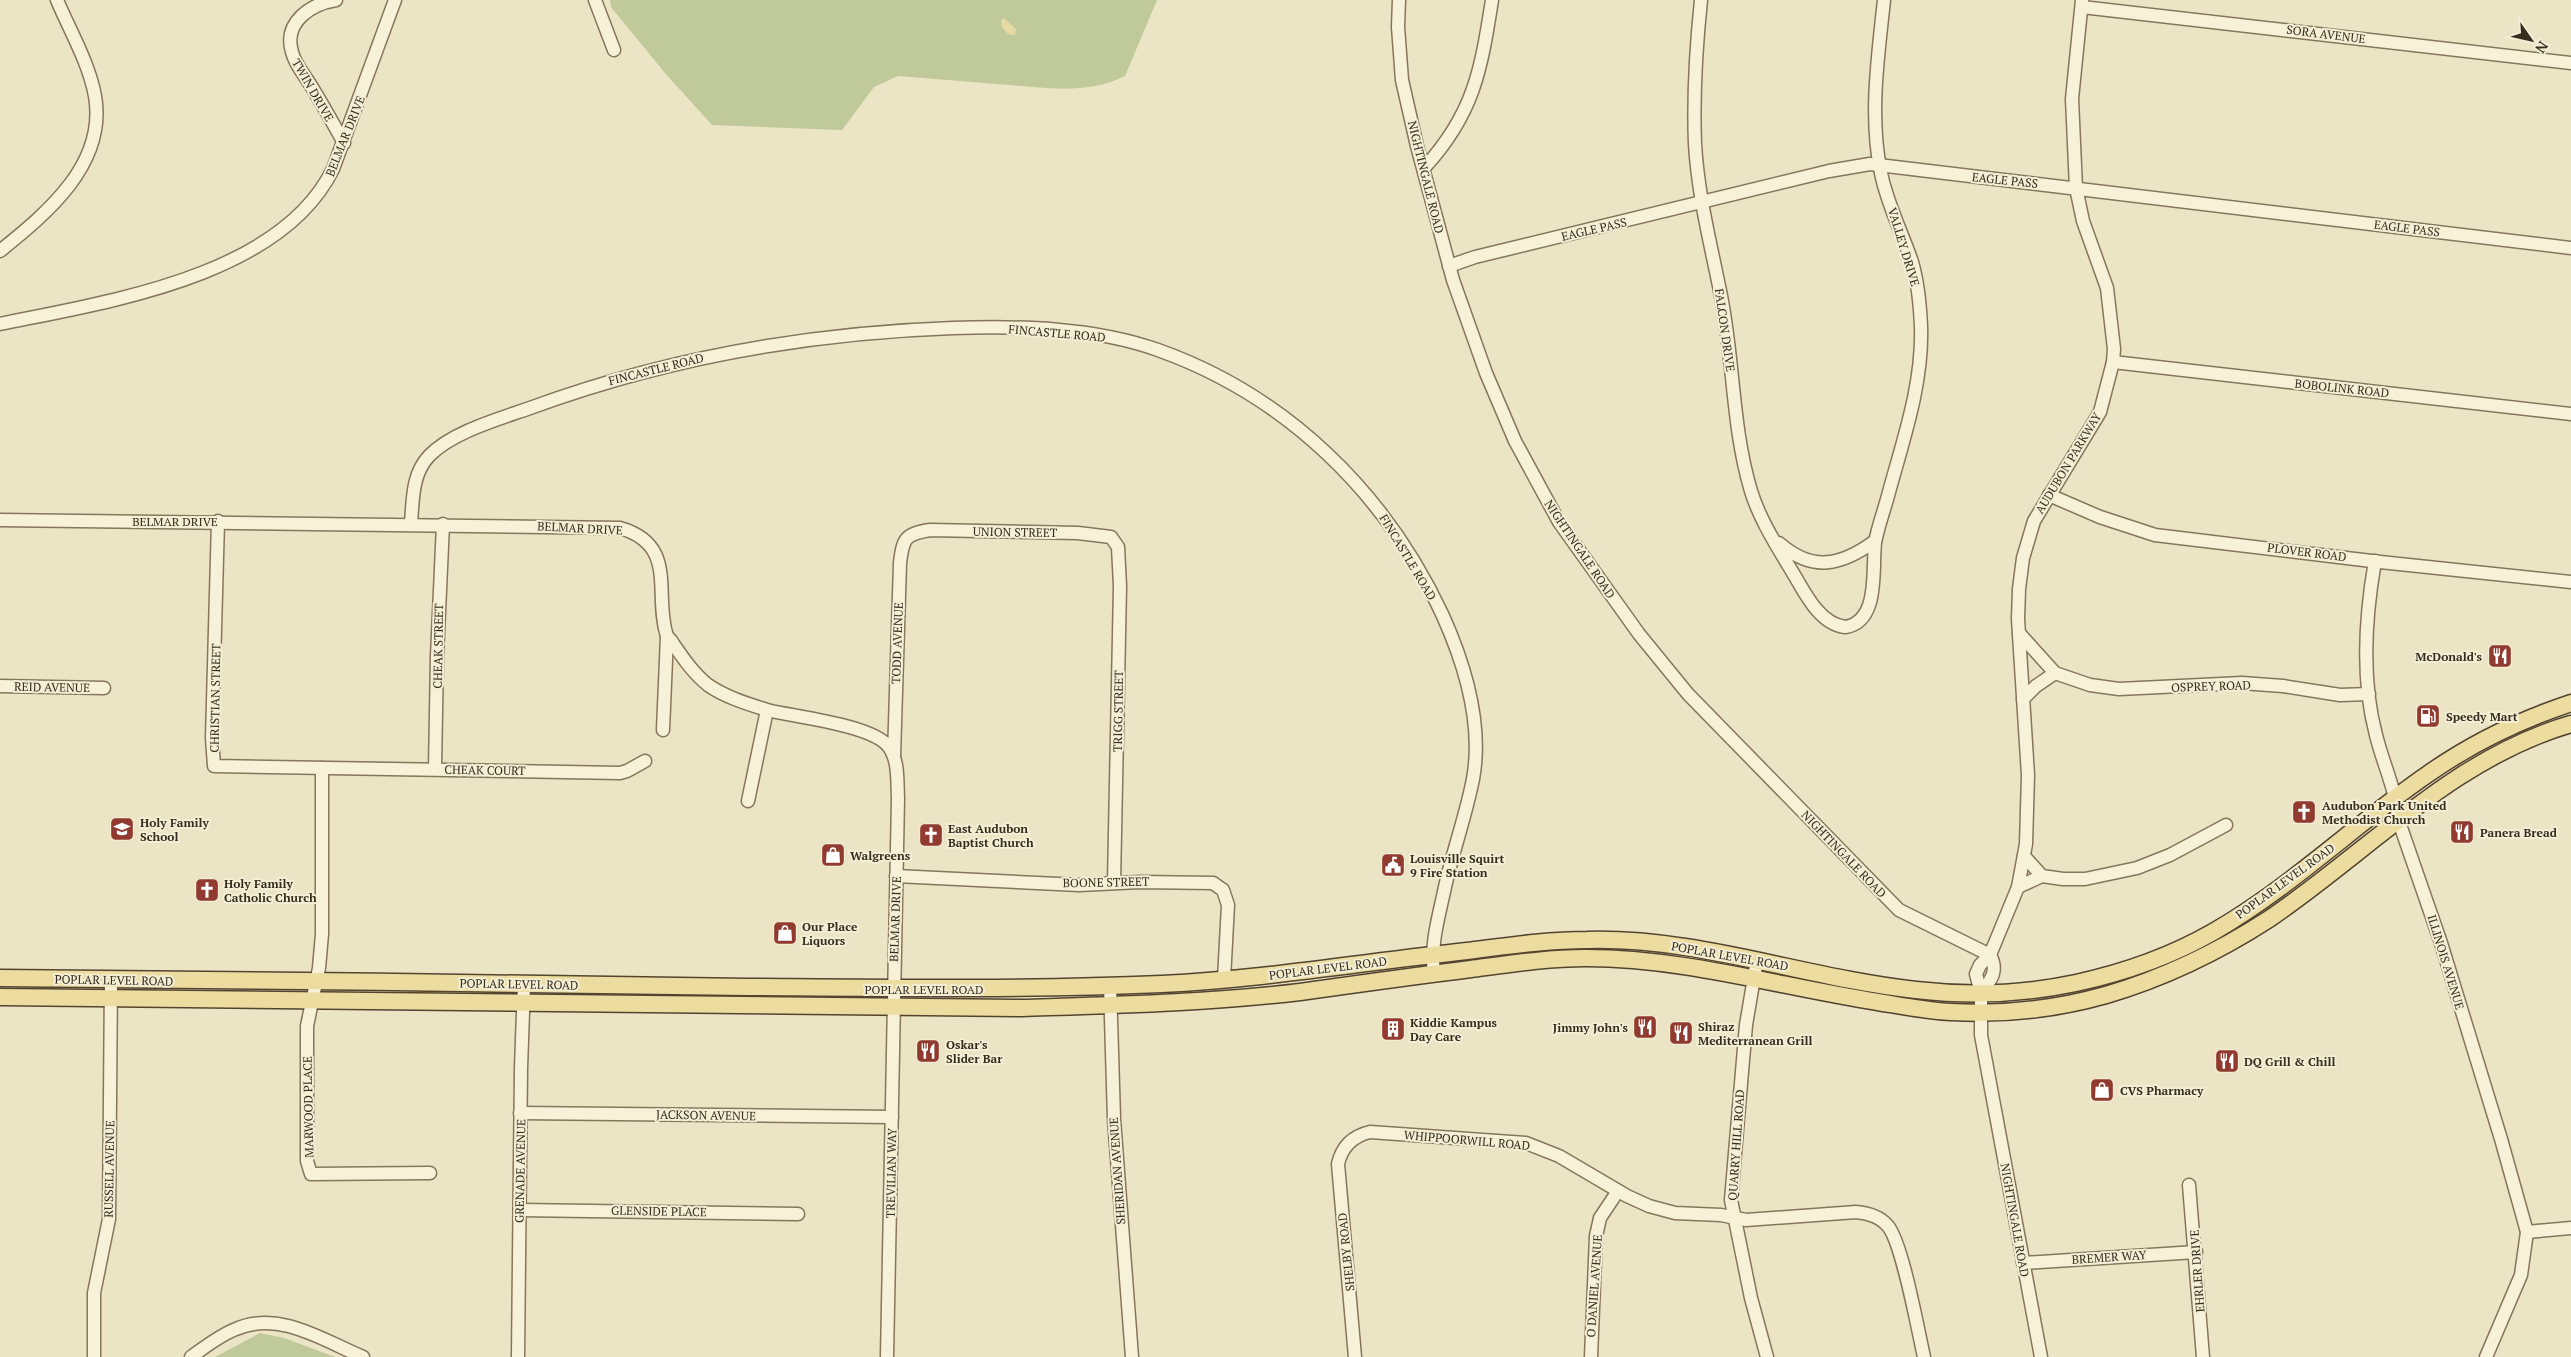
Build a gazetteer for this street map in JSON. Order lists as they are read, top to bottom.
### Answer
{
  "streets": {
    "main road": ["POPLAR LEVEL ROAD"],
    "street": [
      "SORA AVENUE",
      "TWIN DRIVE",
      "BELMAR DRIVE",
      "NIGHTINGALE ROAD",
      "EAGLE PASS",
      "VALLEY DRIVE",
      "FALCON DRIVE",
      "FINCASTLE ROAD",
      "BOBOLINK ROAD",
      "AUDUBON PARKWAY",
      "UNION STREET",
      "PLOVER ROAD",
      "TODD AVENUE",
      "CHEAK STREET",
      "OSPREY ROAD",
      "REID AVENUE",
      "CHRISTIAN STREET",
      "TRIGG STREET",
      "CHEAK COURT",
      "BOONE STREET",
      "ILLINOIS AVENUE",
      "MARWOOD PLACE",
      "JACKSON AVENUE",
      "WHIPPOORWILL ROAD",
      "QUARRY HILL ROAD",
      "RUSSELL AVENUE",
      "GRENADE AVENUE",
      "SHERIDAN AVENUE",
      "TREVILIAN WAY",
      "GLENSIDE PLACE",
      "SHELBY ROAD",
      "BREMER WAY",
      "EHRLER DRIVE",
      "O DANIEL AVENUE"
    ]
  },
  "crossings": [
    ["SORA AVENUE", "AUDUBON PARKWAY"],
    ["TWIN DRIVE", "BELMAR DRIVE"],
    ["BELMAR DRIVE", "FINCASTLE ROAD"],
    ["BELMAR DRIVE", "TODD AVENUE"],
    ["BELMAR DRIVE", "CHEAK STREET"],
    ["BELMAR DRIVE", "CHRISTIAN STREET"],
    ["BELMAR DRIVE", "POPLAR LEVEL ROAD"],
    ["BELMAR DRIVE", "BOONE STREET"],
    ["BELMAR DRIVE", "TREVILIAN WAY"],
    ["NIGHTINGALE ROAD", "EAGLE PASS"],
    ["NIGHTINGALE ROAD", "AUDUBON PARKWAY"],
    ["NIGHTINGALE ROAD", "POPLAR LEVEL ROAD"],
    ["NIGHTINGALE ROAD", "BREMER WAY"],
    ["EAGLE PASS", "VALLEY DRIVE"],
    ["EAGLE PASS", "FALCON DRIVE"],
    ["EAGLE PASS", "AUDUBON PARKWAY"],
    ["VALLEY DRIVE", "FALCON DRIVE"],
    ["FINCASTLE ROAD", "POPLAR LEVEL ROAD"],
    ["BOBOLINK ROAD", "AUDUBON PARKWAY"],
    ["AUDUBON PARKWAY", "PLOVER ROAD"],
    ["AUDUBON PARKWAY", "OSPREY ROAD"],
    ["AUDUBON PARKWAY", "POPLAR LEVEL ROAD"],
    ["UNION STREET", "TODD AVENUE"],
    ["UNION STREET", "TRIGG STREET"],
    ["PLOVER ROAD", "ILLINOIS AVENUE"],
    ["CHEAK STREET", "CHEAK COURT"],
    ["OSPREY ROAD", "ILLINOIS AVENUE"],
    ["CHRISTIAN STREET", "CHEAK COURT"],
    ["TRIGG STREET", "BOONE STREET"],
    ["POPLAR LEVEL ROAD", "BOONE STREET"],
    ["POPLAR LEVEL ROAD", "ILLINOIS AVENUE"],
    ["POPLAR LEVEL ROAD", "MARWOOD PLACE"],
    ["POPLAR LEVEL ROAD", "QUARRY HILL ROAD"],
    ["POPLAR LEVEL ROAD", "RUSSELL AVENUE"],
    ["POPLAR LEVEL ROAD", "GRENADE AVENUE"],
    ["POPLAR LEVEL ROAD", "SHERIDAN AVENUE"],
    ["POPLAR LEVEL ROAD", "TREVILIAN WAY"],
    ["JACKSON AVENUE", "GRENADE AVENUE"],
    ["JACKSON AVENUE", "TREVILIAN WAY"],
    ["WHIPPOORWILL ROAD", "QUARRY HILL ROAD"],
    ["WHIPPOORWILL ROAD", "SHELBY ROAD"],
    ["WHIPPOORWILL ROAD", "O DANIEL AVENUE"],
    ["GRENADE AVENUE", "GLENSIDE PLACE"],
    ["BREMER WAY", "EHRLER DRIVE"]
  ],
  "places": {
    "restaurant": [
      "McDonald's",
      "Panera Bread",
      "Jimmy John's",
      "Shiraz Mediterranean Grill",
      "Oskar's Slider Bar",
      "DQ Grill & Chill"
    ],
    "fuel station": ["Speedy Mart"],
    "church": ["Audubon Park United Methodist Church", "East Audubon Baptist Church", "Holy Family Catholic Church"],
    "school or university": ["Holy Family School"],
    "shop": ["Walgreens", "Our Place Liquors", "CVS Pharmacy"],
    "public building": ["Louisville Squirt 9 Fire Station"],
    "building": ["Kiddie Kampus Day Care"]
  },
  "north": "bottom right"
}
